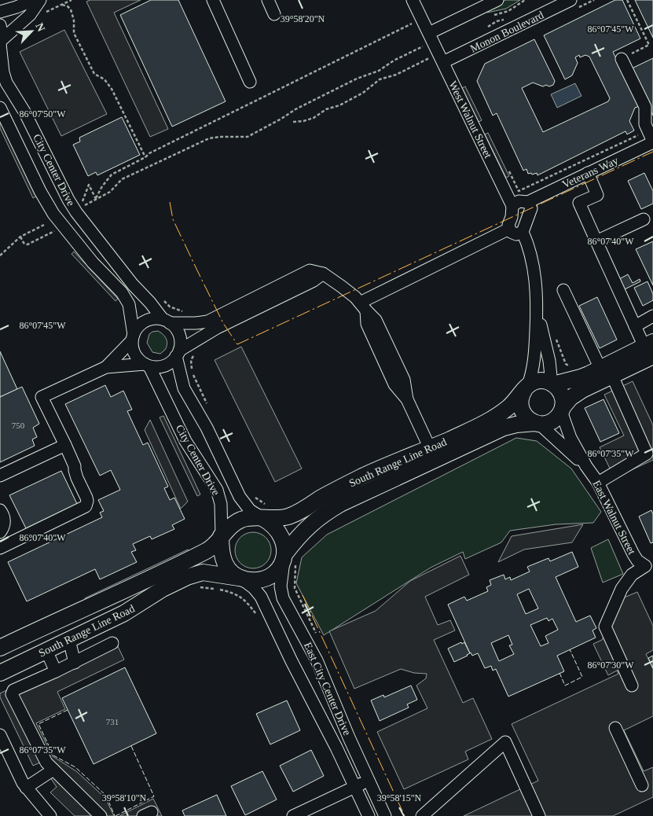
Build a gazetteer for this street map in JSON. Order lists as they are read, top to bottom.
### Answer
{
  "streets": {
    "main road": ["South Range Line Road"],
    "street": [
      "Monon Boulevard",
      "West Walnut Street",
      "City Center Drive",
      "Veterans Way",
      "East Walnut Street",
      "East City Center Drive"
    ]
  },
  "crossings": [
    ["Monon Boulevard", "West Walnut Street"],
    ["West Walnut Street", "Veterans Way"],
    ["City Center Drive", "South Range Line Road"],
    ["City Center Drive", "East City Center Drive"],
    ["South Range Line Road", "East Walnut Street"],
    ["South Range Line Road", "East City Center Drive"]
  ],
  "house_numbers": ["750", "731"],
  "north": "top right",
  "coordinates": [
    "39°58'20\"N",
    "86°07'45\"W",
    "86°07'50\"W",
    "86°07'40\"W",
    "86°07'35\"W",
    "86°07'30\"W",
    "39°58'10\"N",
    "39°58'15\"N"
  ]
}
